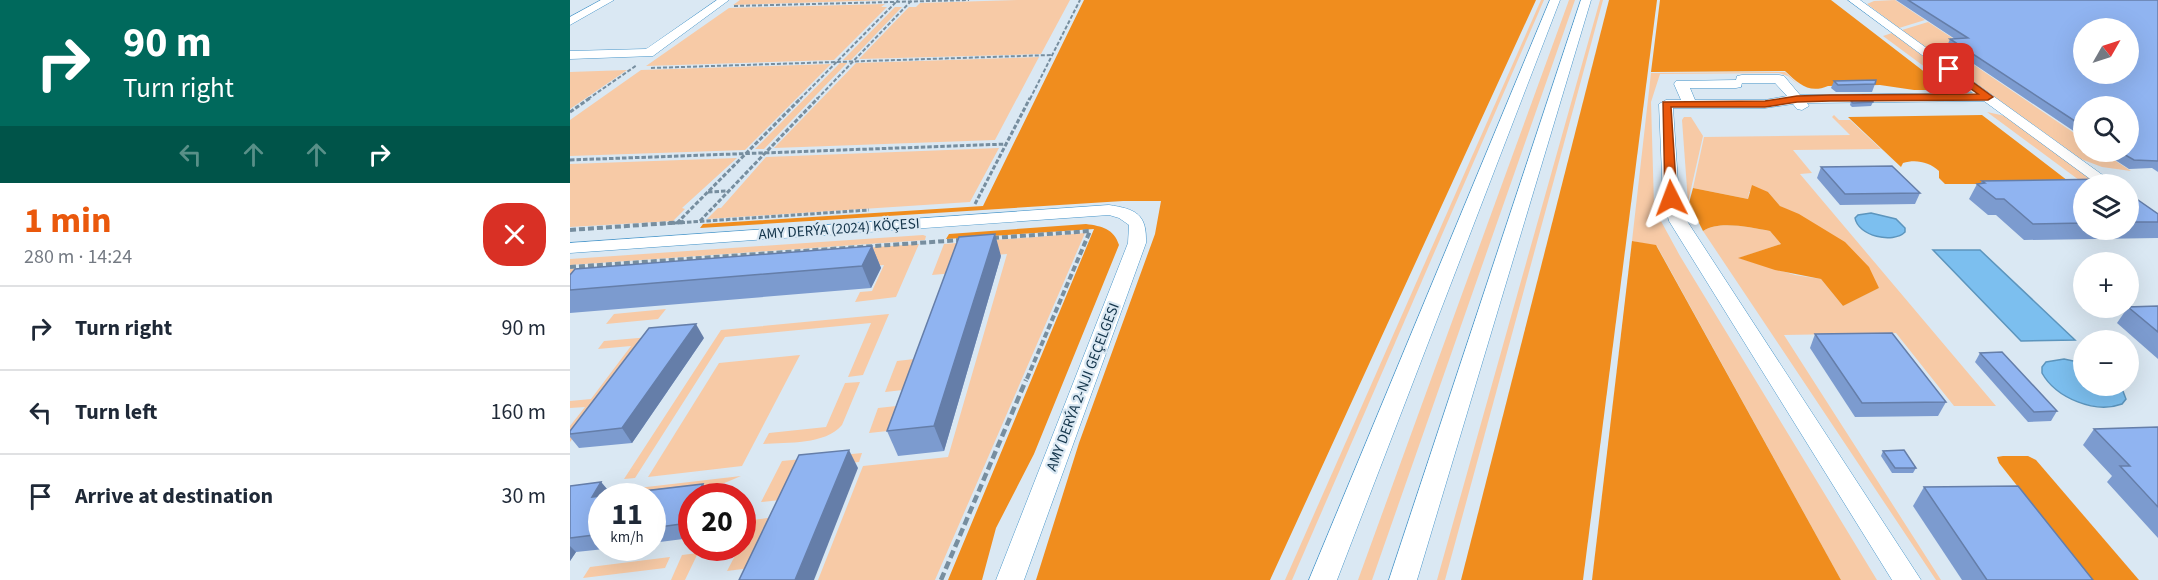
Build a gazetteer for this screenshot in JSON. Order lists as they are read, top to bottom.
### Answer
{
  "streets": {
    "street": ["AMY DERÝA (2024) KÖÇESI", "AMY DERÝA 2-NJI GEÇELGESI"]
  },
  "crossings": [
    ["AMY DERÝA (2024) KÖÇESI", "AMY DERÝA 2-NJI GEÇELGESI"]
  ],
  "north": "top right",
  "page": {
    "turn": ["90 m", "Turn right"],
    "map_buttons": ["+", "−"],
    "heading": ["1 min", "280 m · 14:24"],
    "list": [
      {
        "name": "Turn right",
        "value": "90 m"
      },
      {
        "name": "Turn left",
        "value": "160 m"
      },
      {
        "name": "Arrive at destination",
        "value": "30 m"
      }
    ],
    "speed": "11 km/h",
    "limit": "20"
  }
}
